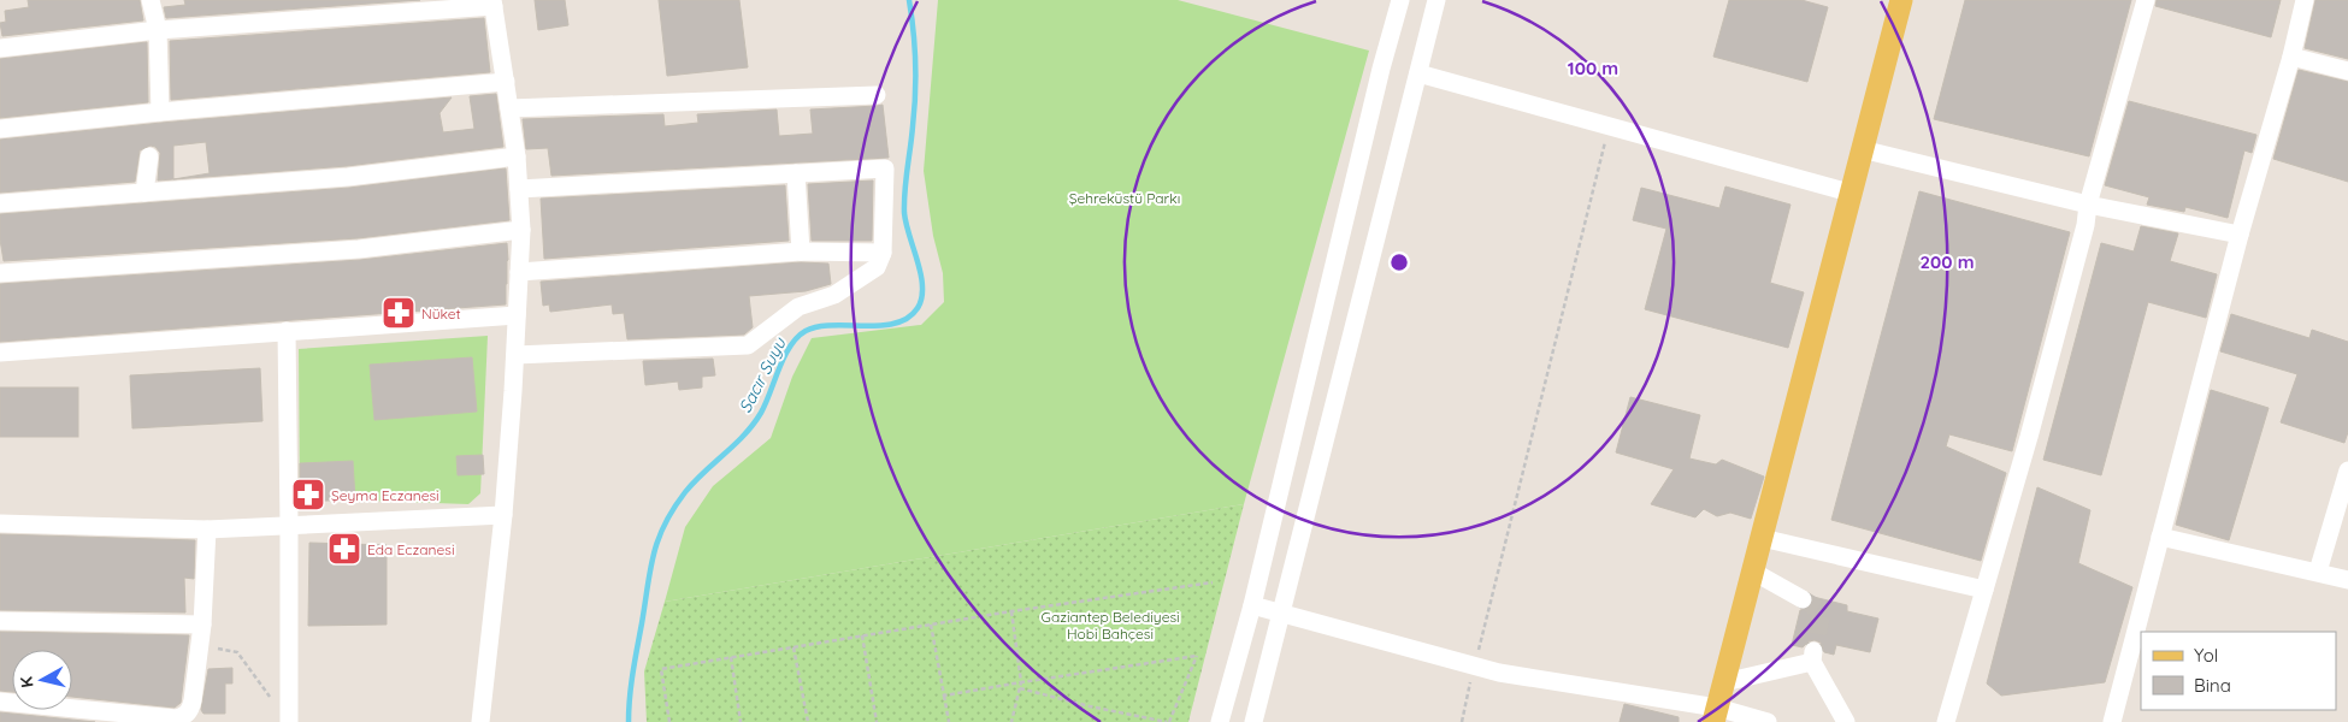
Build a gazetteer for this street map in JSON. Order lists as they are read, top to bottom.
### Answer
{
  "water": ["Sacır Suyu"],
  "parks": ["Şehreküstü Parkı", "Gaziantep Belediyesi Hobi Bahçesi"],
  "places": {
    "pharmacy": ["Nüket", "Şeyma Eczanesi", "Eda Eczanesi"]
  },
  "legend": ["Yol", "Bina"],
  "north": "left",
  "rings": ["100 m", "200 m"]
}
